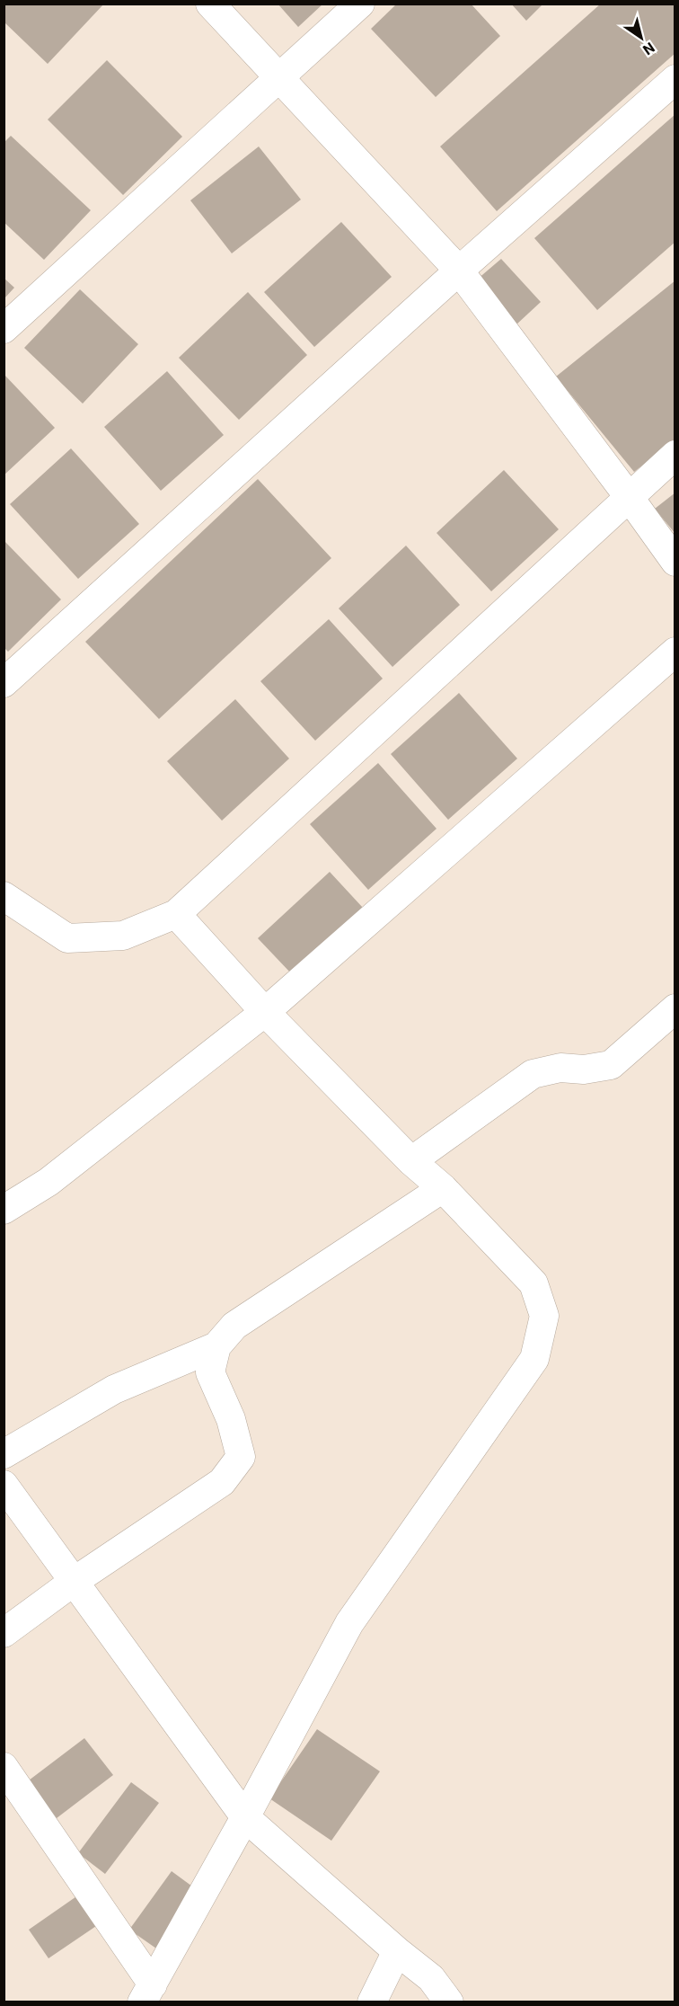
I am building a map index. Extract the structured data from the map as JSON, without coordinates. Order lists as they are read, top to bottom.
{
  "north": "bottom right"
}
